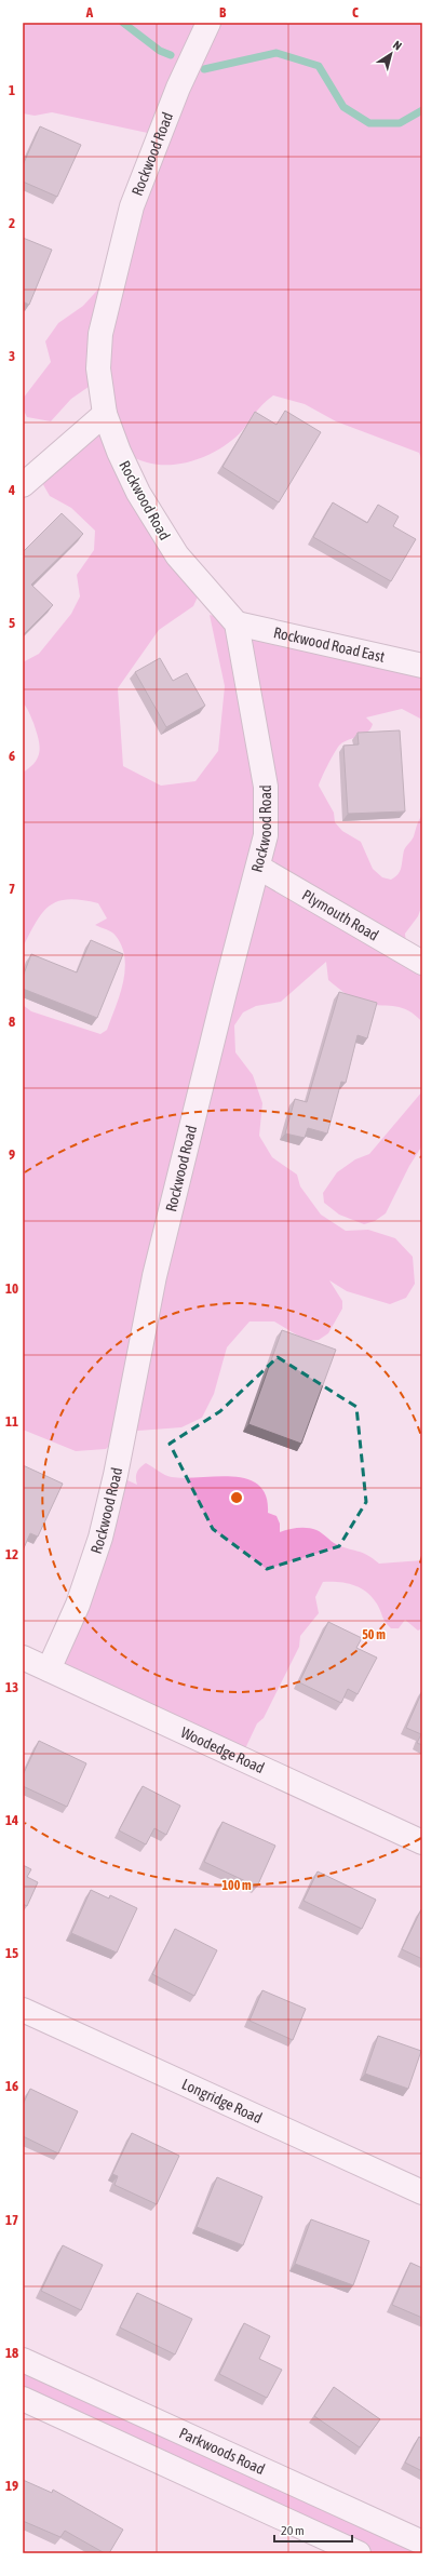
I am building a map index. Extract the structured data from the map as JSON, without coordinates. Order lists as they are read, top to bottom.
{
  "streets": {
    "street": [
      "Rockwood Road",
      "Rockwood Road East",
      "Plymouth Road",
      "Woodedge Road",
      "Longridge Road",
      "Parkwoods Road"
    ]
  },
  "crossings": [
    ["Rockwood Road", "Rockwood Road East"],
    ["Rockwood Road", "Plymouth Road"],
    ["Rockwood Road", "Woodedge Road"]
  ],
  "scale_bar": "20 m",
  "north": "top right",
  "grid": {
    "columns": ["A", "B", "C"],
    "rows": [
      "1",
      "2",
      "3",
      "4",
      "5",
      "6",
      "7",
      "8",
      "9",
      "10",
      "11",
      "12",
      "13",
      "14",
      "15",
      "16",
      "17",
      "18",
      "19"
    ]
  },
  "rings": ["50 m", "100 m"]
}
